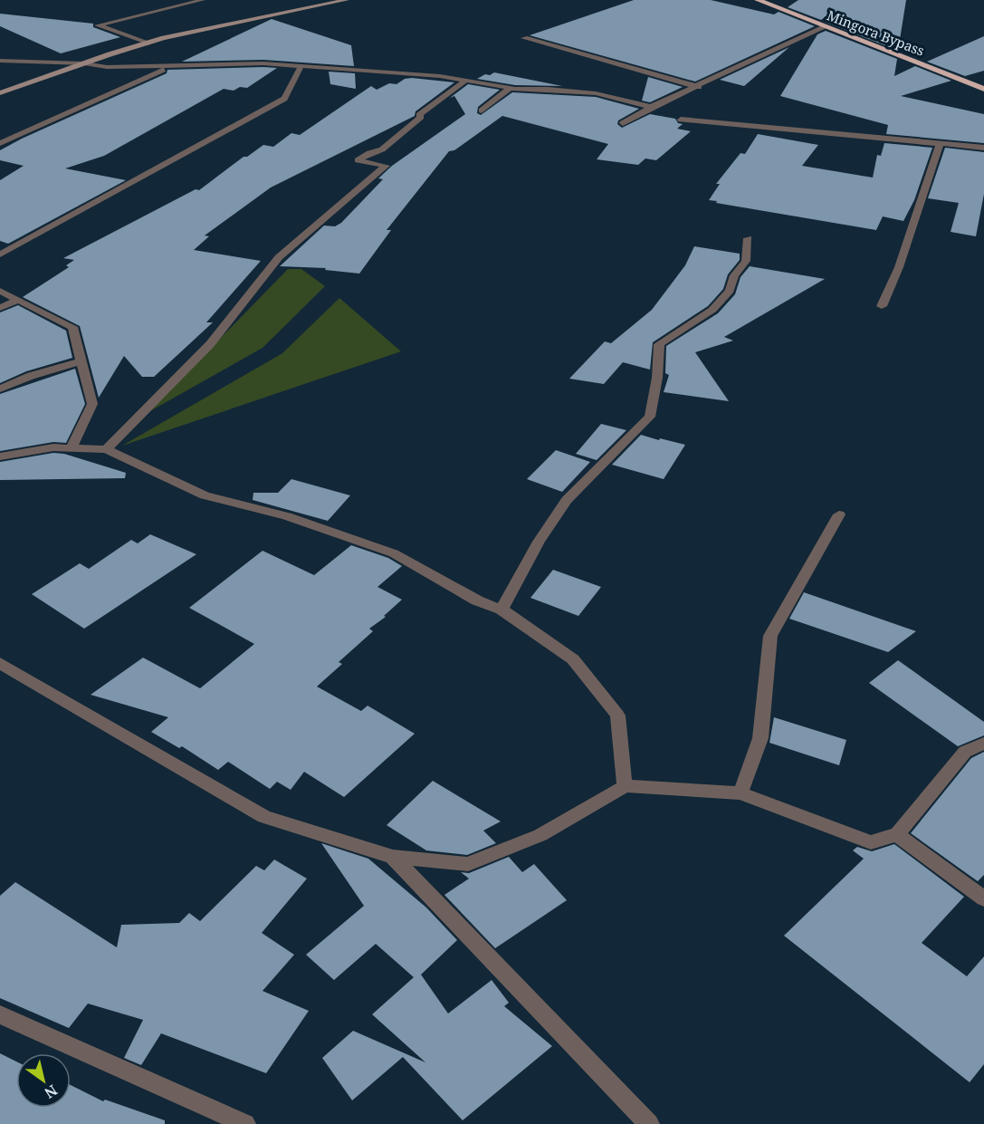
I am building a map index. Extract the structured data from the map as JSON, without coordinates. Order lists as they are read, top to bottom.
{
  "streets": {
    "highway": ["Mingora Bypass"]
  },
  "north": "bottom right"
}
